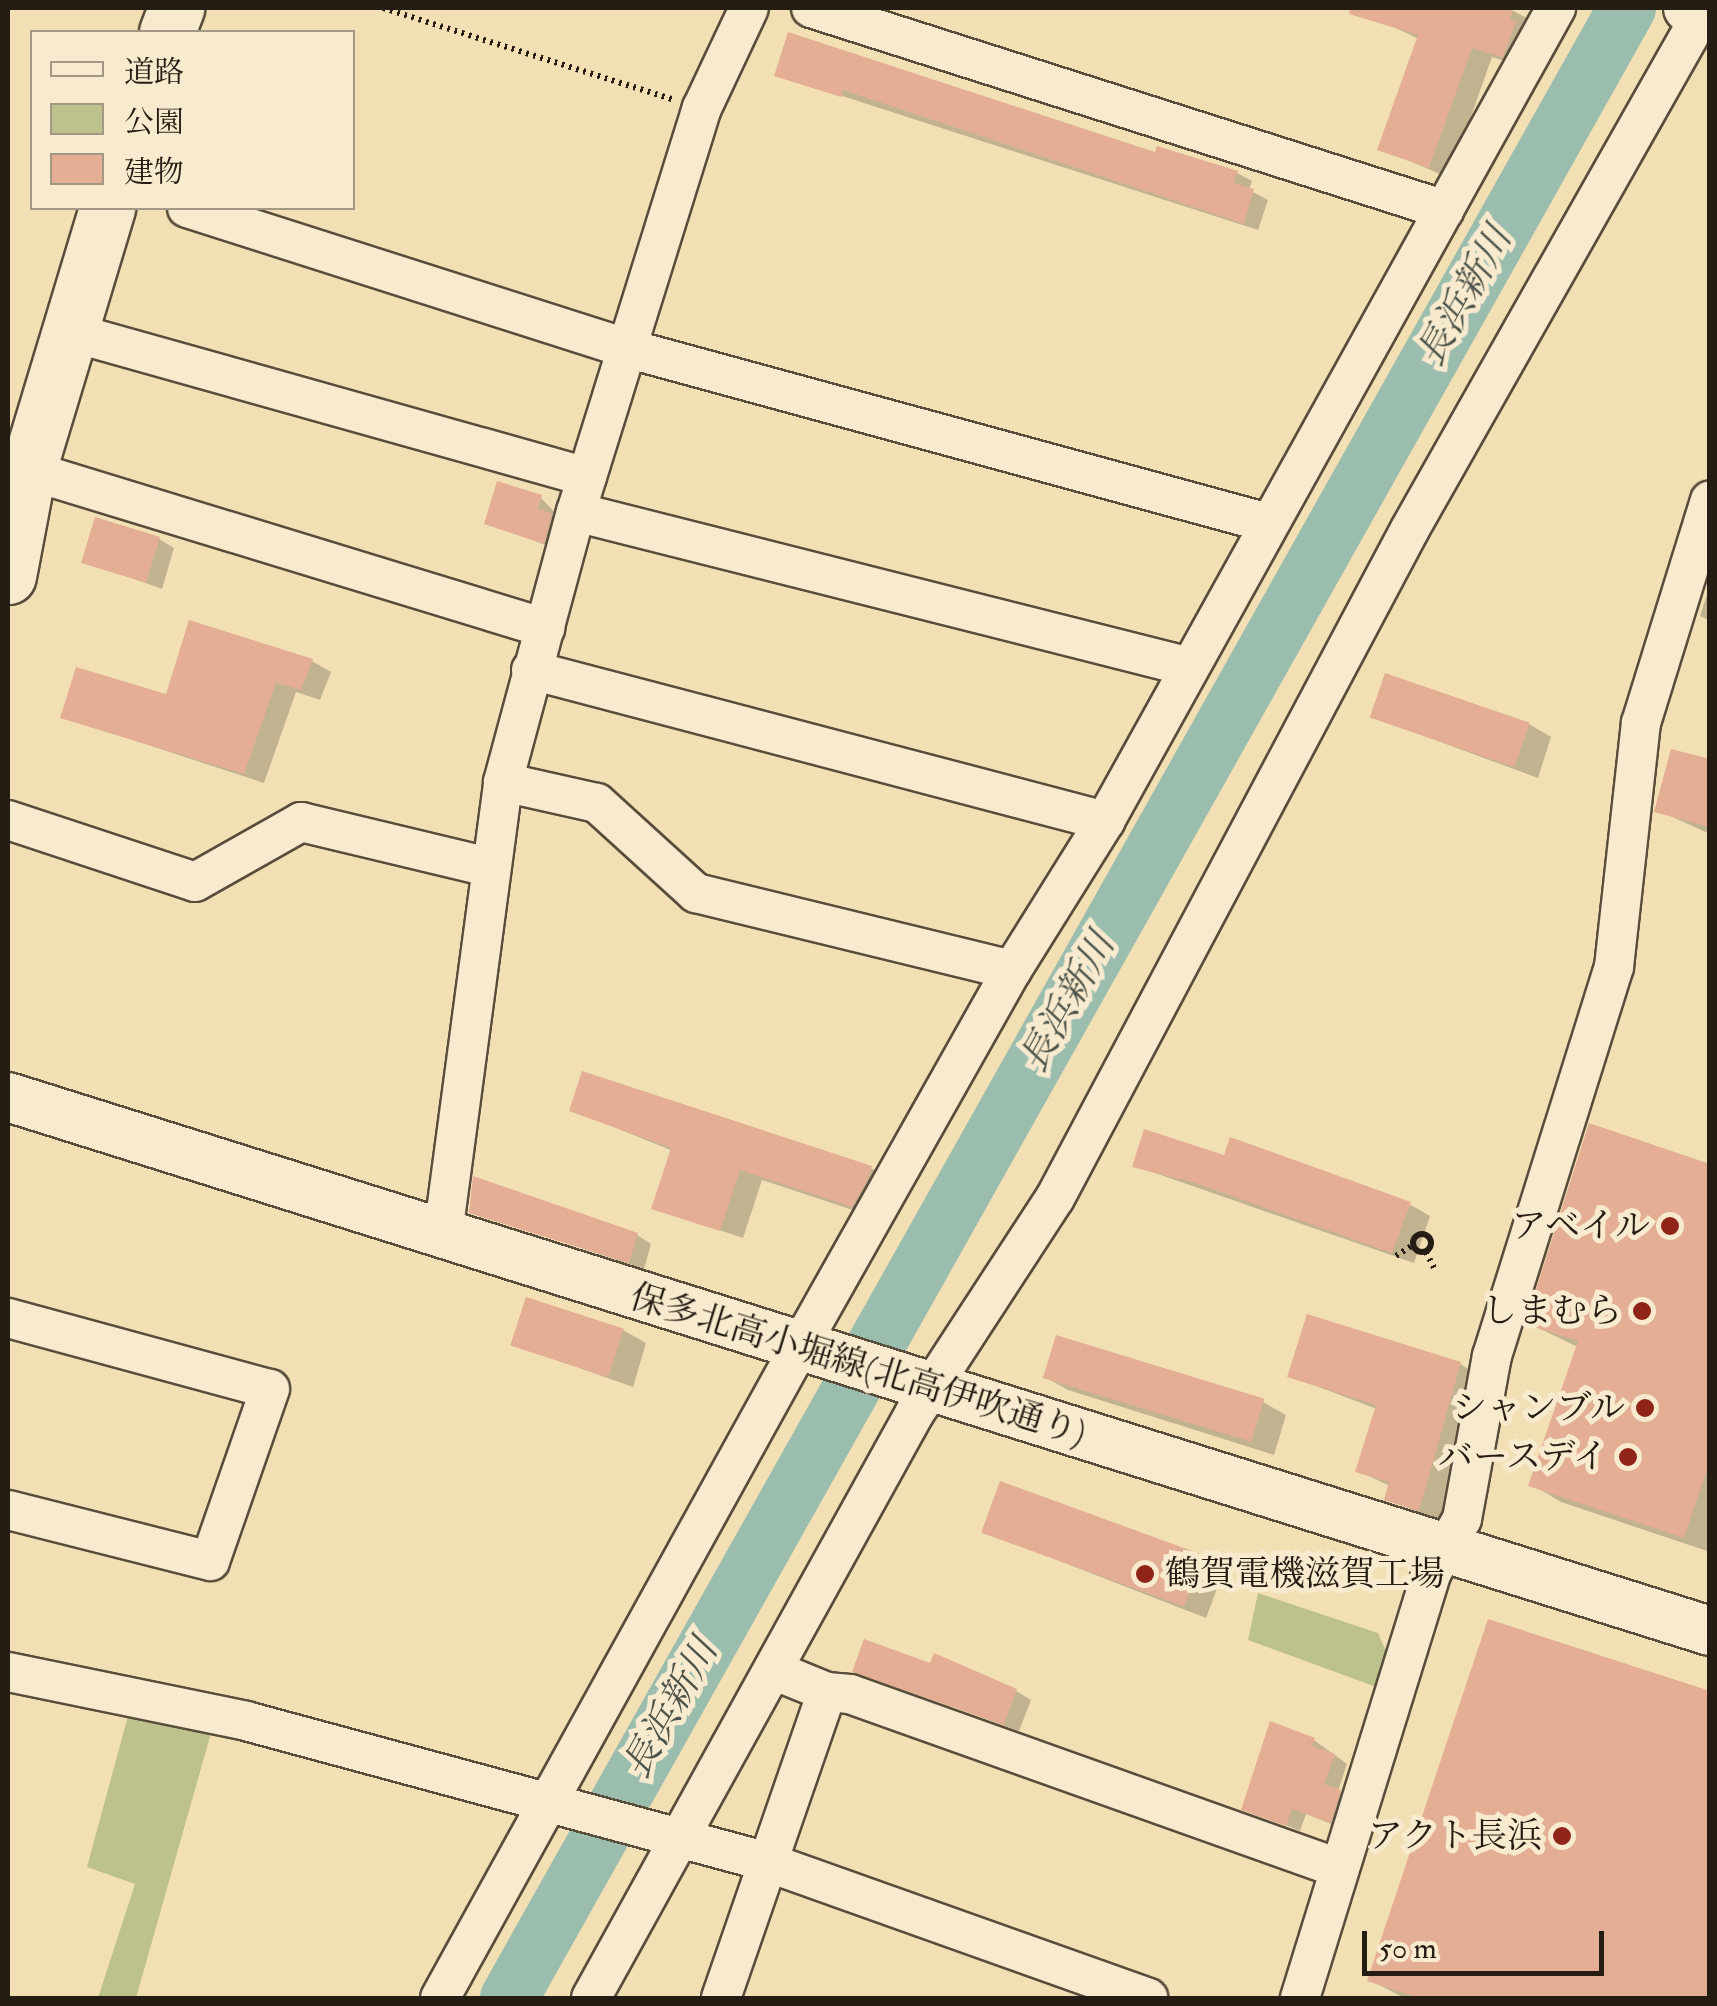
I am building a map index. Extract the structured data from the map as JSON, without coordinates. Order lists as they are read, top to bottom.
{
  "streets": {
    "street": ["保多北高小堀線(北高伊吹通り)"]
  },
  "water": ["長浜新川"],
  "places": [
    "アベイル",
    "しまむら",
    "シャンブル",
    "バースデイ",
    "鶴賀電機滋賀工場",
    "アクト長浜"
  ],
  "legend": ["道路", "公園", "建物"],
  "scale_bar": "50 m"
}
